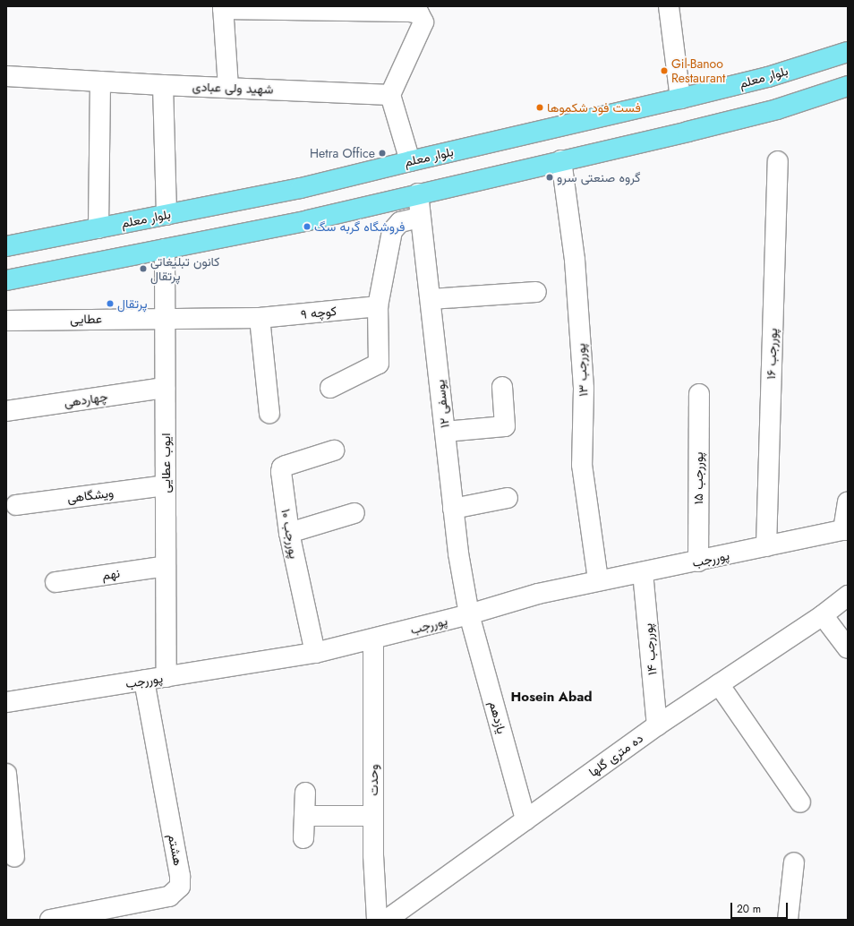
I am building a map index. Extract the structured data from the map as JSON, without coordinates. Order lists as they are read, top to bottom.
{
  "streets": {
    "main road": ["بلوار معلم"],
    "street": [
      "شهید ولی عبادی",
      "کوچه ۹",
      "عطایی",
      "پوررجب ۱۶",
      "پوررجب ۱۳",
      "چهاردهی",
      "یوسفی ۱۲",
      "ایوب عطایی",
      "پوررجب ۱۵",
      "ویشگاهی",
      "پوررجب ۱۰",
      "پوررجب",
      "نهم",
      "پوررجب ۱۴",
      "یازدهم",
      "ده متری گلها",
      "وحدت",
      "هشتم"
    ]
  },
  "crossings": [
    ["کوچه ۹", "عطایی"],
    ["کوچه ۹", "ایوب عطایی"],
    ["عطایی", "ایوب عطایی"],
    ["پوررجب ۱۶", "پوررجب"],
    ["پوررجب ۱۳", "پوررجب"],
    ["چهاردهی", "ایوب عطایی"],
    ["یوسفی ۱۲", "پوررجب"],
    ["یوسفی ۱۲", "یازدهم"],
    ["ایوب عطایی", "ویشگاهی"],
    ["ایوب عطایی", "پوررجب"],
    ["ایوب عطایی", "نهم"],
    ["پوررجب ۱۵", "پوررجب"],
    ["پوررجب ۱۰", "پوررجب"],
    ["پوررجب", "پوررجب ۱۴"],
    ["پوررجب", "یازدهم"],
    ["پوررجب", "وحدت"],
    ["پوررجب", "هشتم"],
    ["پوررجب ۱۴", "ده متری گلها"],
    ["یازدهم", "ده متری گلها"]
  ],
  "districts": ["Hosein Abad"],
  "places": [
    "Gil-Banoo Restaurant",
    "فست فود شکموها",
    "Hetra Office",
    "گروه صنعتی سرو",
    "فروشگاه گربه سگ",
    "کانون تبلیغاتی پرتقال",
    "پرتقال"
  ],
  "scale_bar": "20 m"
}
